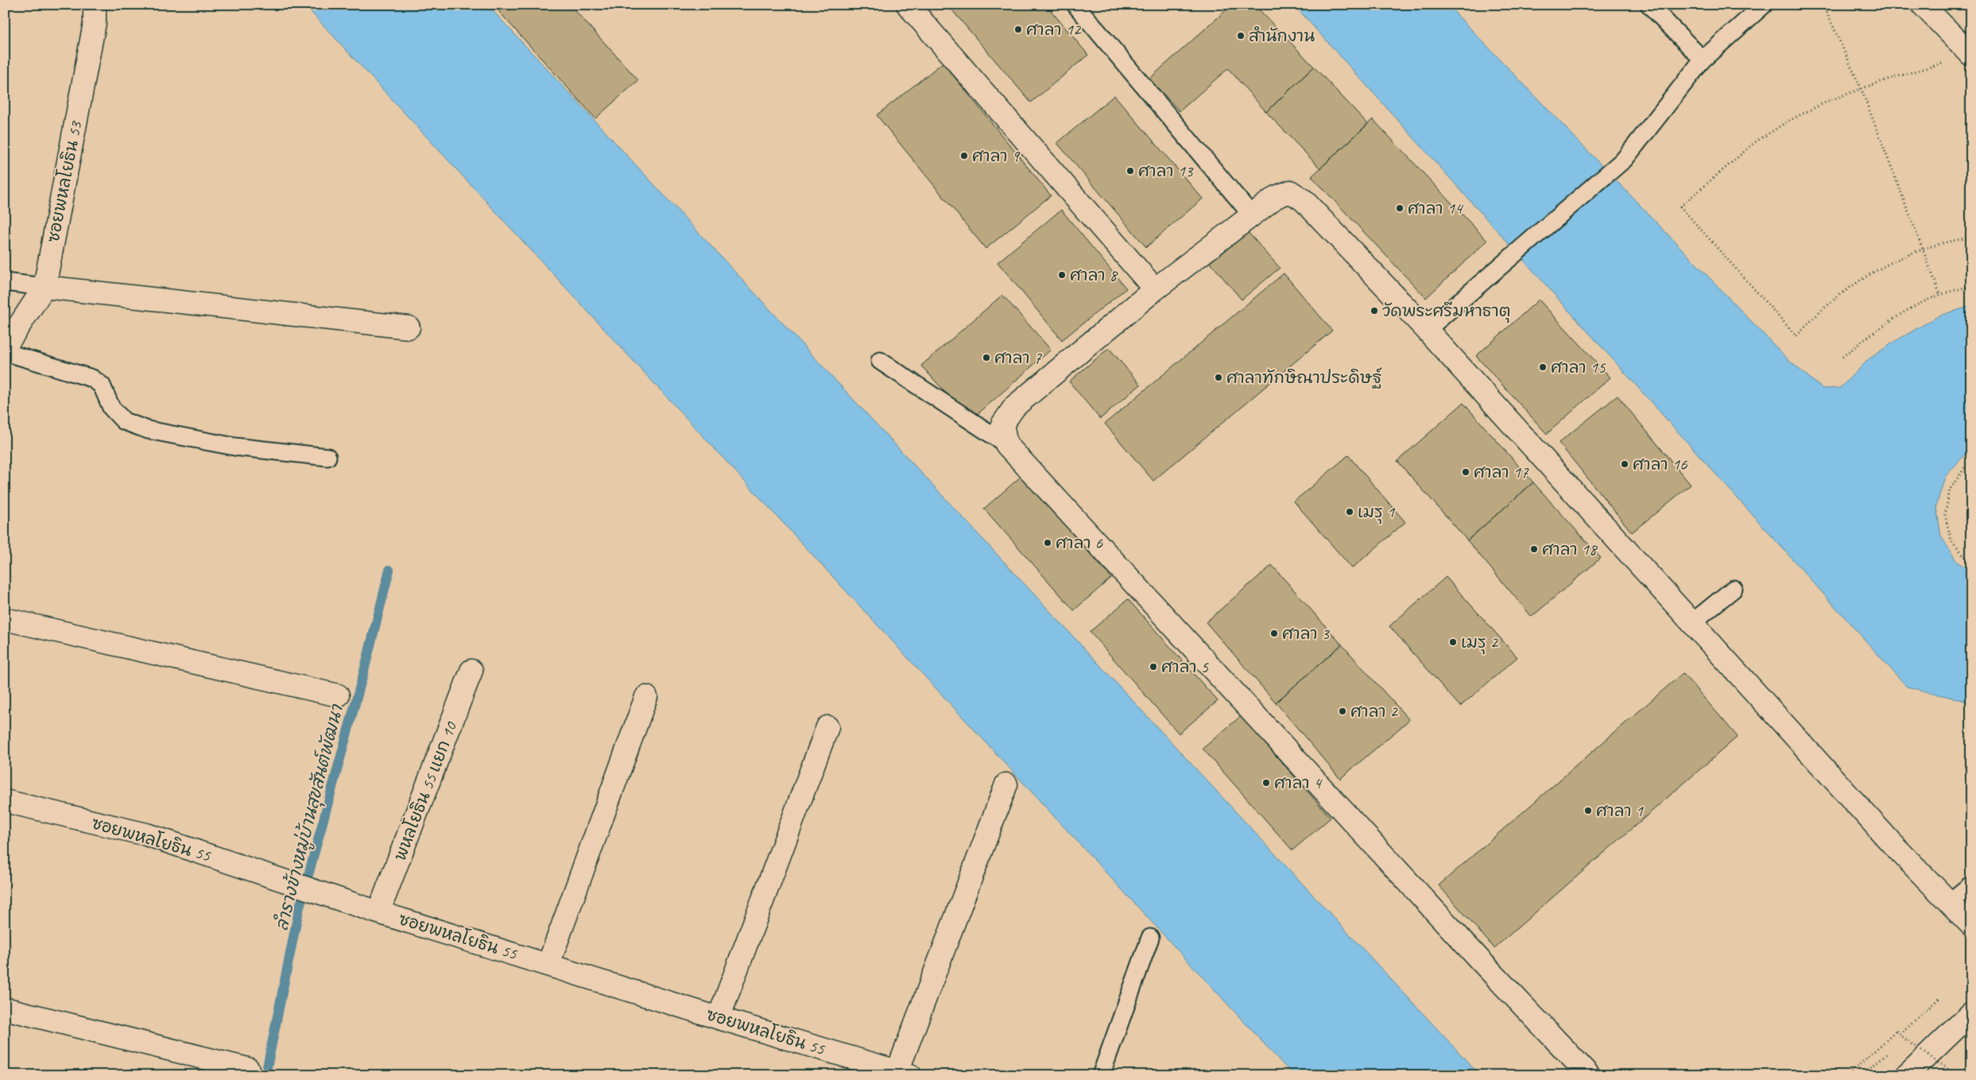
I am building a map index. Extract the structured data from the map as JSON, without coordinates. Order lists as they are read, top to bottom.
{
  "streets": {
    "street": ["ซอยพหลโยธิน 53", "พหลโยธิน 55 แยก 10", "ซอยพหลโยธิน 55"]
  },
  "crossings": [
    ["พหลโยธิน 55 แยก 10", "ซอยพหลโยธิน 55"]
  ],
  "water": ["ลำรางข้างหมู่บ้านสุขสันต์พัฒนา"],
  "places": [
    "ศาลา 12",
    "สำนักงาน",
    "ศาลา 9",
    "ศาลา 13",
    "ศาลา 14",
    "ศาลา 8",
    "วัดพระศรีมหาธาตุ",
    "ศาลา 7",
    "ศาลา 15",
    "ศาลาทักษิณาประดิษฐ์",
    "ศาลา 16",
    "ศาลา 17",
    "เมรุ 1",
    "ศาลา 6",
    "ศาลา 18",
    "ศาลา 3",
    "เมรุ 2",
    "ศาลา 5",
    "ศาลา 2",
    "ศาลา 4",
    "ศาลา 1"
  ]
}
